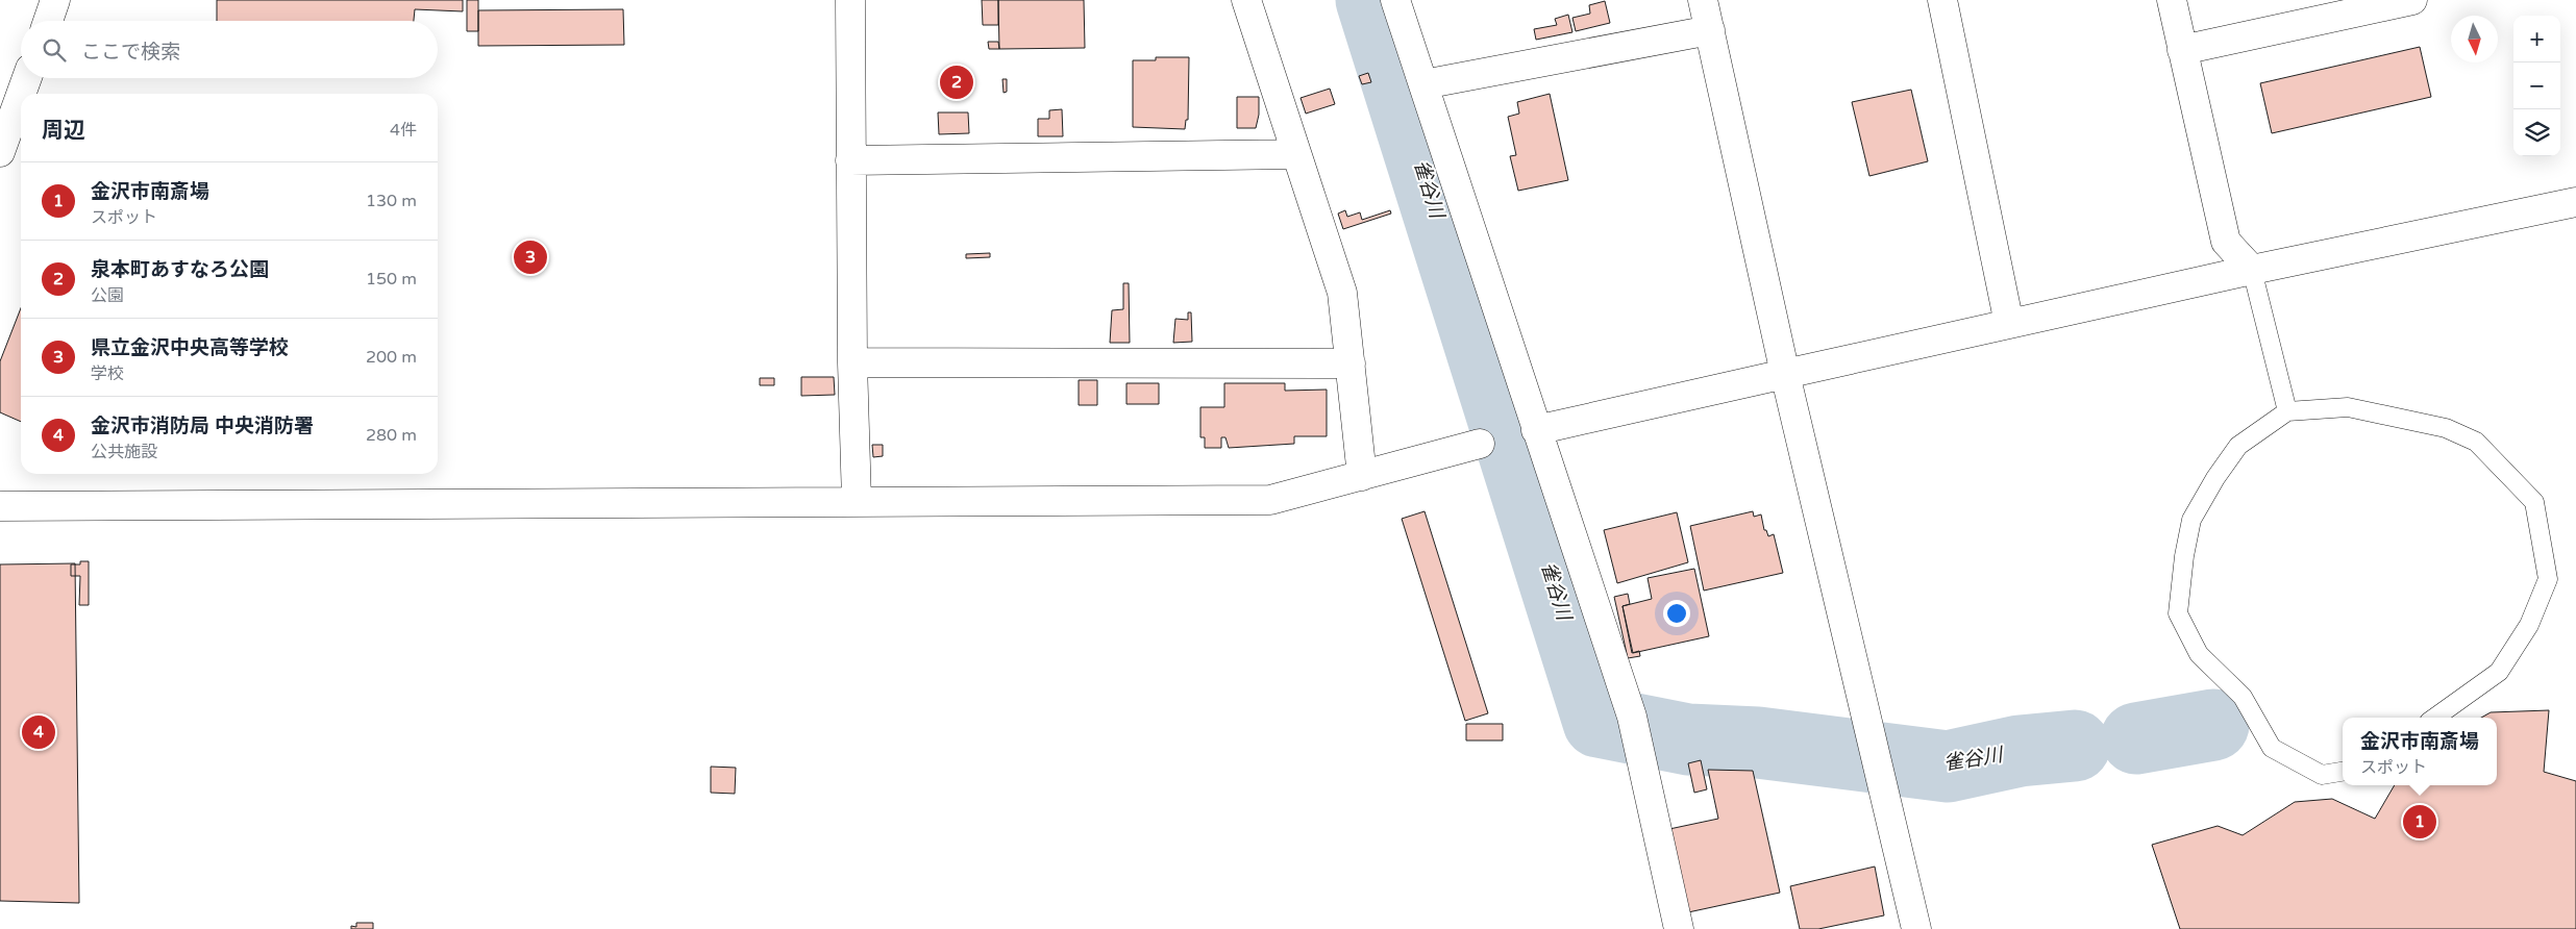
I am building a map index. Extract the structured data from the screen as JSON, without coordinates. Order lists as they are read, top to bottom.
{
  "water": ["雀谷川"],
  "north": "bottom",
  "page": {
    "map_buttons": ["+", "−"],
    "search": "ここで検索",
    "pins": [
      "2",
      "3",
      "4",
      "1"
    ],
    "heading": ["周辺", "4件"],
    "list": [
      {
        "mark": "1",
        "name": "金沢市南斎場",
        "note": "スポット",
        "value": "130 m"
      },
      {
        "mark": "2",
        "name": "泉本町あすなろ公園",
        "note": "公園",
        "value": "150 m"
      },
      {
        "mark": "3",
        "name": "県立金沢中央高等学校",
        "note": "学校",
        "value": "200 m"
      },
      {
        "mark": "4",
        "name": "金沢市消防局 中央消防署",
        "note": "公共施設",
        "value": "280 m"
      }
    ],
    "popup": ["金沢市南斎場", "スポット"]
  }
}
